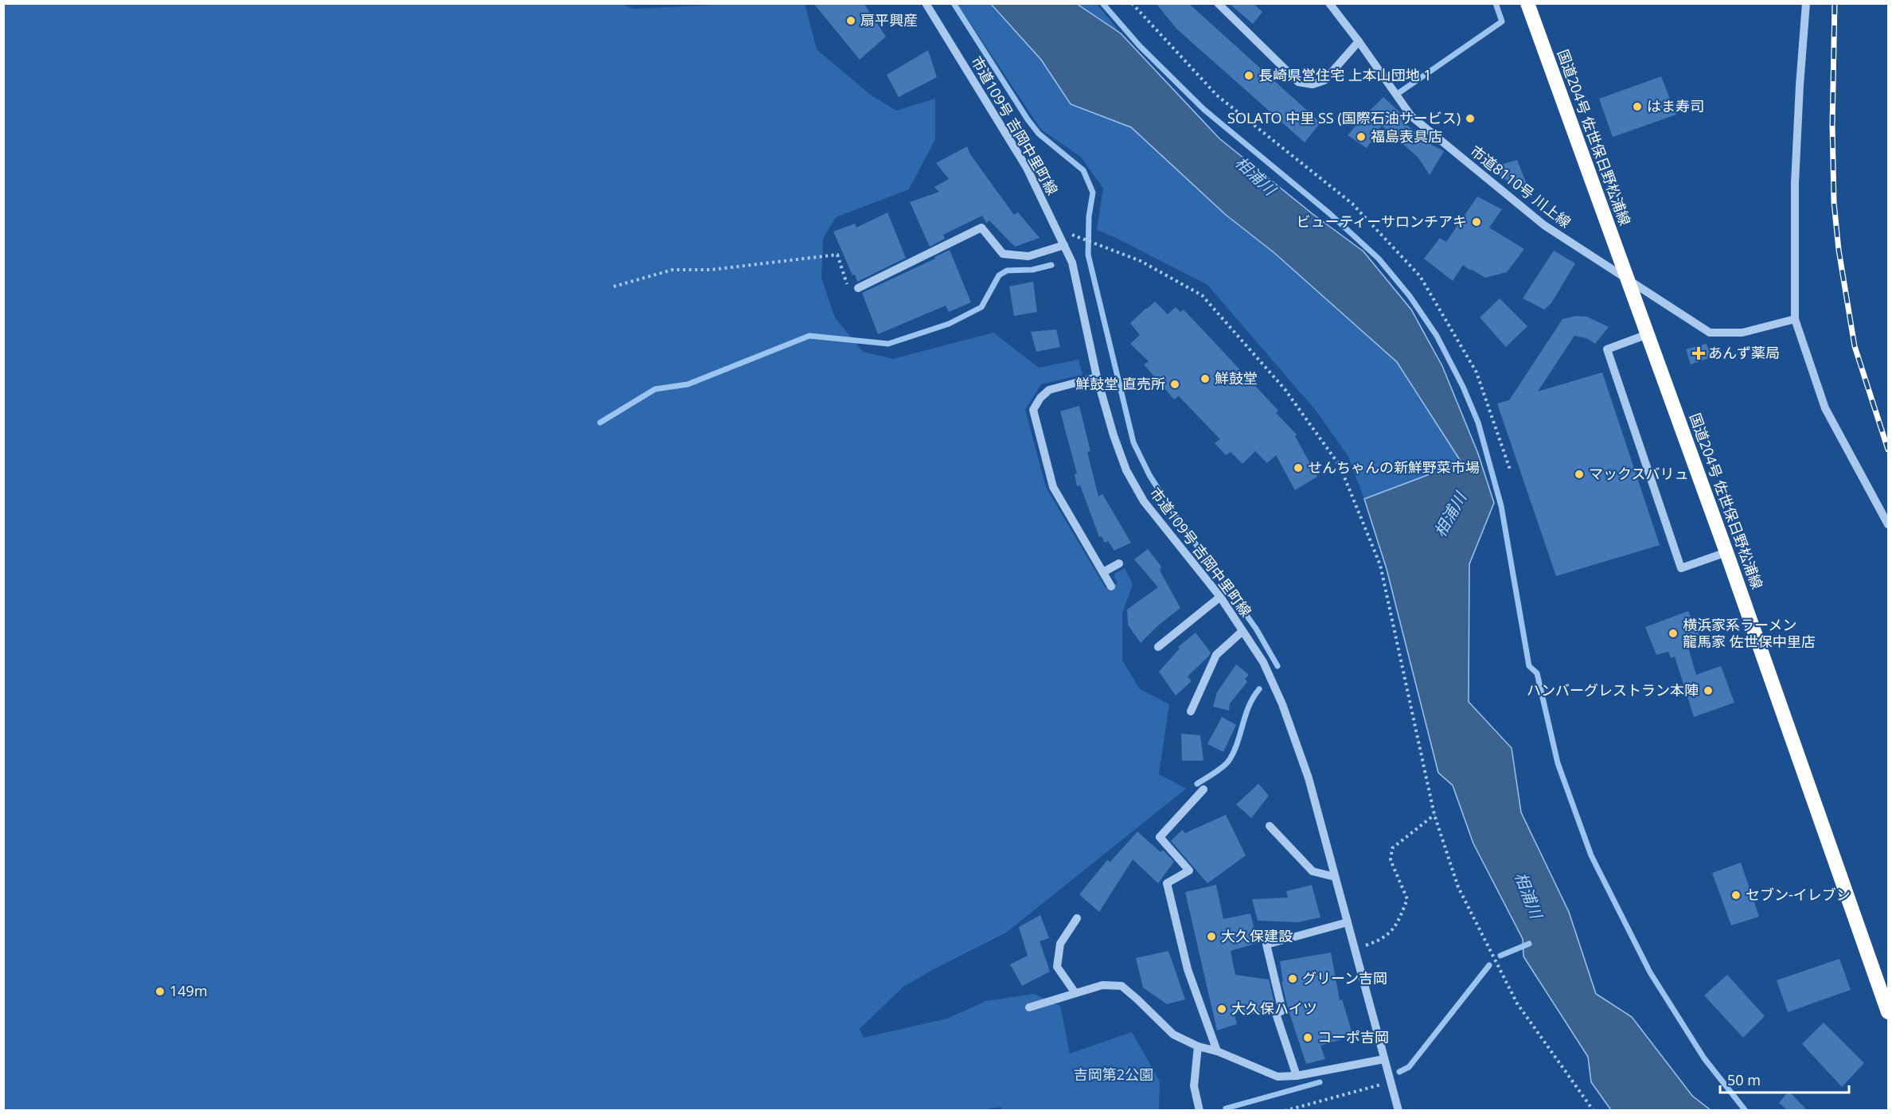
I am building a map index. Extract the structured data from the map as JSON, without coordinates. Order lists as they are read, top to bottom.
{
  "streets": {
    "highway": ["国道204号 佐世保日野松浦線"],
    "street": ["市道109号 吉岡中里町線", "市道8110号 川上線"]
  },
  "crossings": [
    ["国道204号 佐世保日野松浦線", "市道8110号 川上線"]
  ],
  "water": ["相浦川"],
  "parks": ["吉岡第2公園"],
  "places": {
    "other": [
      "扇平興産",
      "長崎県営住宅 上本山団地 1",
      "はま寿司",
      "SOLATO 中里 SS (国際石油サービス)",
      "福島表具店",
      "ビューティーサロンチアキ",
      "鮮鼓堂",
      "鮮鼓堂 直売所",
      "せんちゃんの新鮮野菜市場",
      "マックスバリュ",
      "横浜家系ラーメン 龍馬家 佐世保中里店",
      "ハンバーグレストラン本陣",
      "セブン-イレブン",
      "大久保建設",
      "グリーン吉岡",
      "149m",
      "大久保ハイツ",
      "コーポ吉岡"
    ],
    "health": ["あんず薬局"]
  },
  "scale_bar": "50 m"
}
